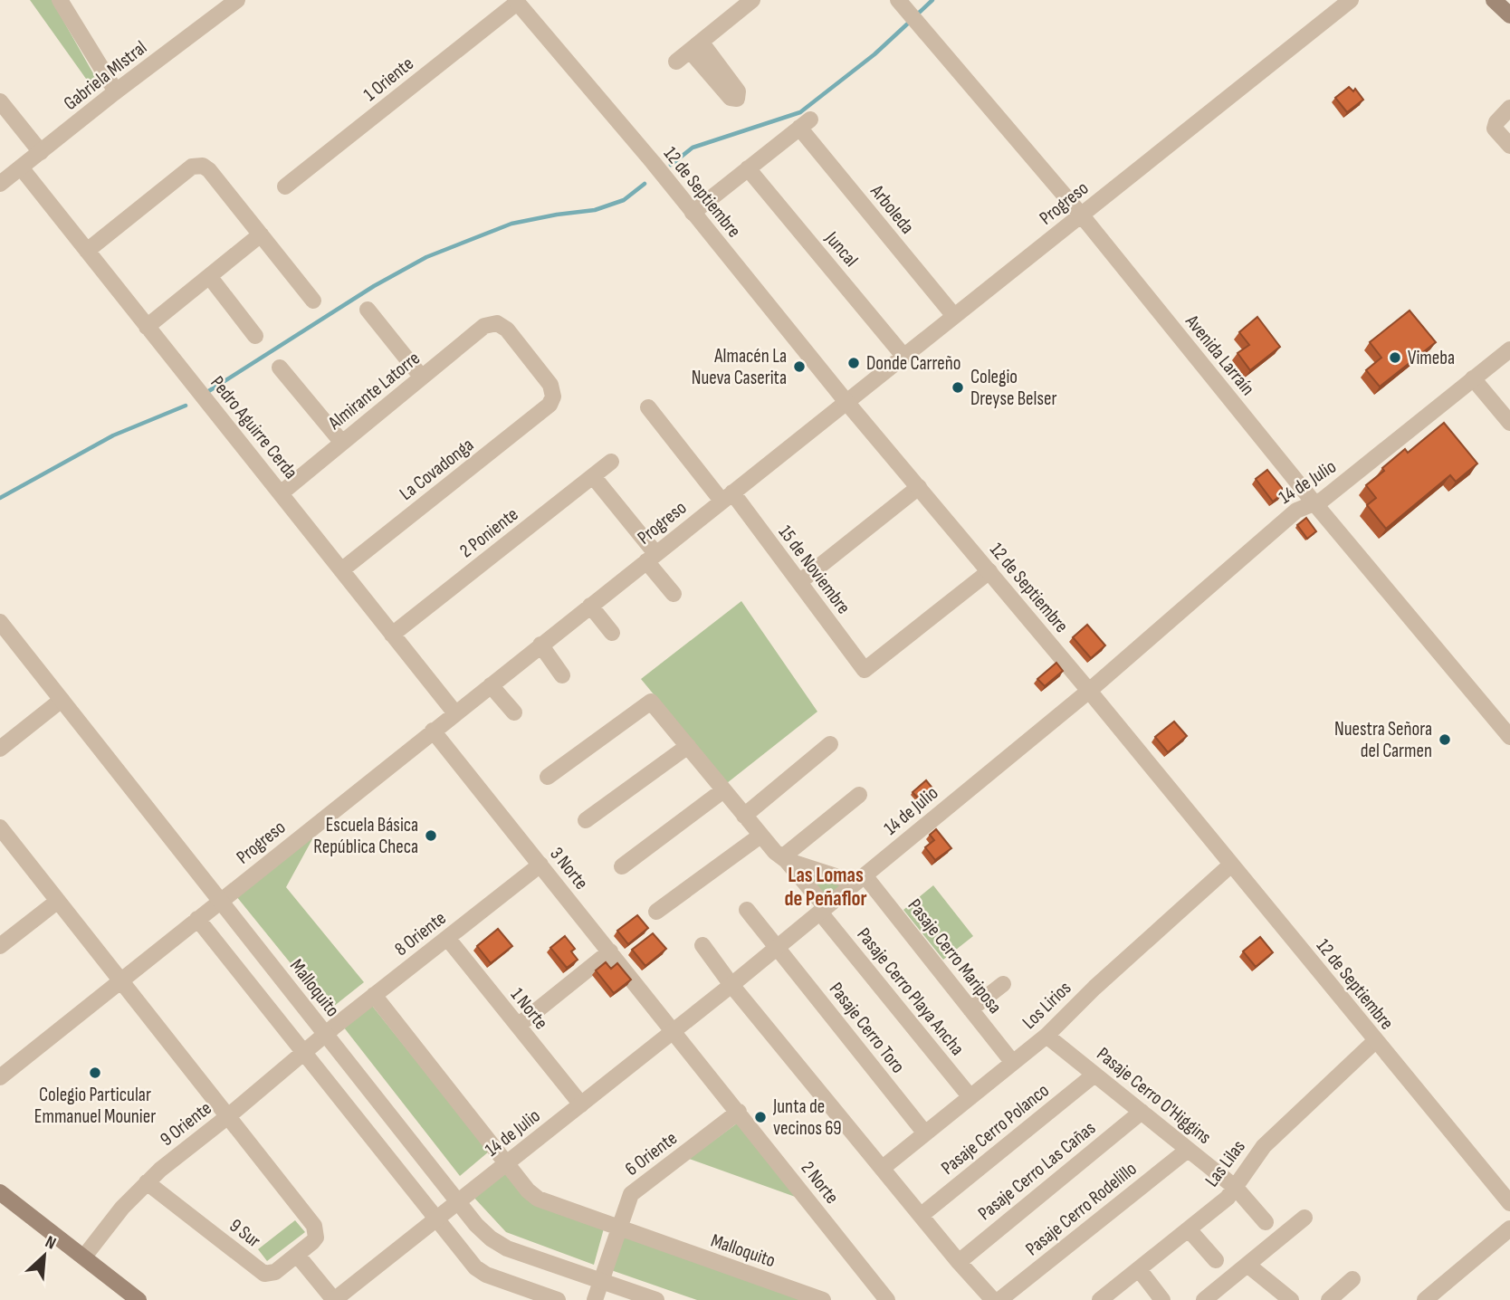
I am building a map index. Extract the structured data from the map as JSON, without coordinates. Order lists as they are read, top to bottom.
{
  "streets": {
    "street": [
      "Gabriela MIstral",
      "1 Oriente",
      "12 de Septiembre",
      "Progreso",
      "Arboleda",
      "Juncal",
      "Avenida Larraín",
      "Almirante Latorre",
      "Pedro Aguirre Cerda",
      "La Covadonga",
      "14 de Julio",
      "2 Poniente",
      "15 de Noviembre",
      "3 Norte",
      "8 Oriente",
      "Pasaje Cerro Mariposa",
      "Malloquito",
      "Pasaje Cerro Playa Ancha",
      "Los Lirios",
      "1 Norte",
      "Pasaje Cerro Toro",
      "Pasaje Cerro O'Higgins",
      "9 Oriente",
      "Pasaje Cerro Polanco",
      "6 Oriente",
      "Las Lilas",
      "Pasaje Cerro Las Cañas",
      "2 Norte",
      "Pasaje Cerro Rodelillo",
      "9 Sur"
    ]
  },
  "crossings": [
    ["Gabriela MIstral", "Pedro Aguirre Cerda"],
    ["1 Oriente", "12 de Septiembre"],
    ["12 de Septiembre", "Progreso"],
    ["12 de Septiembre", "14 de Julio"],
    ["12 de Septiembre", "15 de Noviembre"],
    ["12 de Septiembre", "Los Lirios"],
    ["12 de Septiembre", "Las Lilas"],
    ["Progreso", "Arboleda"],
    ["Progreso", "Juncal"],
    ["Progreso", "Avenida Larraín"],
    ["Progreso", "Pedro Aguirre Cerda"],
    ["Progreso", "15 de Noviembre"],
    ["Progreso", "3 Norte"],
    ["Progreso", "Malloquito"],
    ["Arboleda", "Juncal"],
    ["Avenida Larraín", "14 de Julio"],
    ["Almirante Latorre", "Pedro Aguirre Cerda"],
    ["Almirante Latorre", "La Covadonga"],
    ["Pedro Aguirre Cerda", "La Covadonga"],
    ["Pedro Aguirre Cerda", "2 Poniente"],
    ["14 de Julio", "3 Norte"],
    ["14 de Julio", "Pasaje Cerro Mariposa"],
    ["14 de Julio", "Malloquito"],
    ["14 de Julio", "Pasaje Cerro Playa Ancha"],
    ["14 de Julio", "1 Norte"],
    ["14 de Julio", "Pasaje Cerro Toro"],
    ["14 de Julio", "2 Norte"],
    ["3 Norte", "8 Oriente"],
    ["3 Norte", "2 Norte"],
    ["8 Oriente", "Malloquito"],
    ["8 Oriente", "1 Norte"],
    ["8 Oriente", "9 Oriente"],
    ["Pasaje Cerro Mariposa", "Los Lirios"],
    ["Malloquito", "9 Oriente"],
    ["Malloquito", "6 Oriente"],
    ["Pasaje Cerro Playa Ancha", "Los Lirios"],
    ["Los Lirios", "Pasaje Cerro Toro"],
    ["Los Lirios", "Pasaje Cerro O'Higgins"],
    ["Pasaje Cerro O'Higgins", "Pasaje Cerro Polanco"],
    ["Pasaje Cerro O'Higgins", "Las Lilas"],
    ["Pasaje Cerro O'Higgins", "Pasaje Cerro Las Cañas"],
    ["Pasaje Cerro O'Higgins", "Pasaje Cerro Rodelillo"],
    ["9 Oriente", "9 Sur"],
    ["6 Oriente", "2 Norte"]
  ],
  "districts": ["Las Lomas de Peñaflor"],
  "places": [
    "Vimeba",
    "Donde Carreño",
    "Almacén La Nueva Caserita",
    "Colegio Dreyse Belser",
    "Nuestra Señora del Carmen",
    "Escuela Básica República Checa",
    "Colegio Particular Emmanuel Mounier",
    "Junta de vecinos 69"
  ],
  "north": "top right"
}
